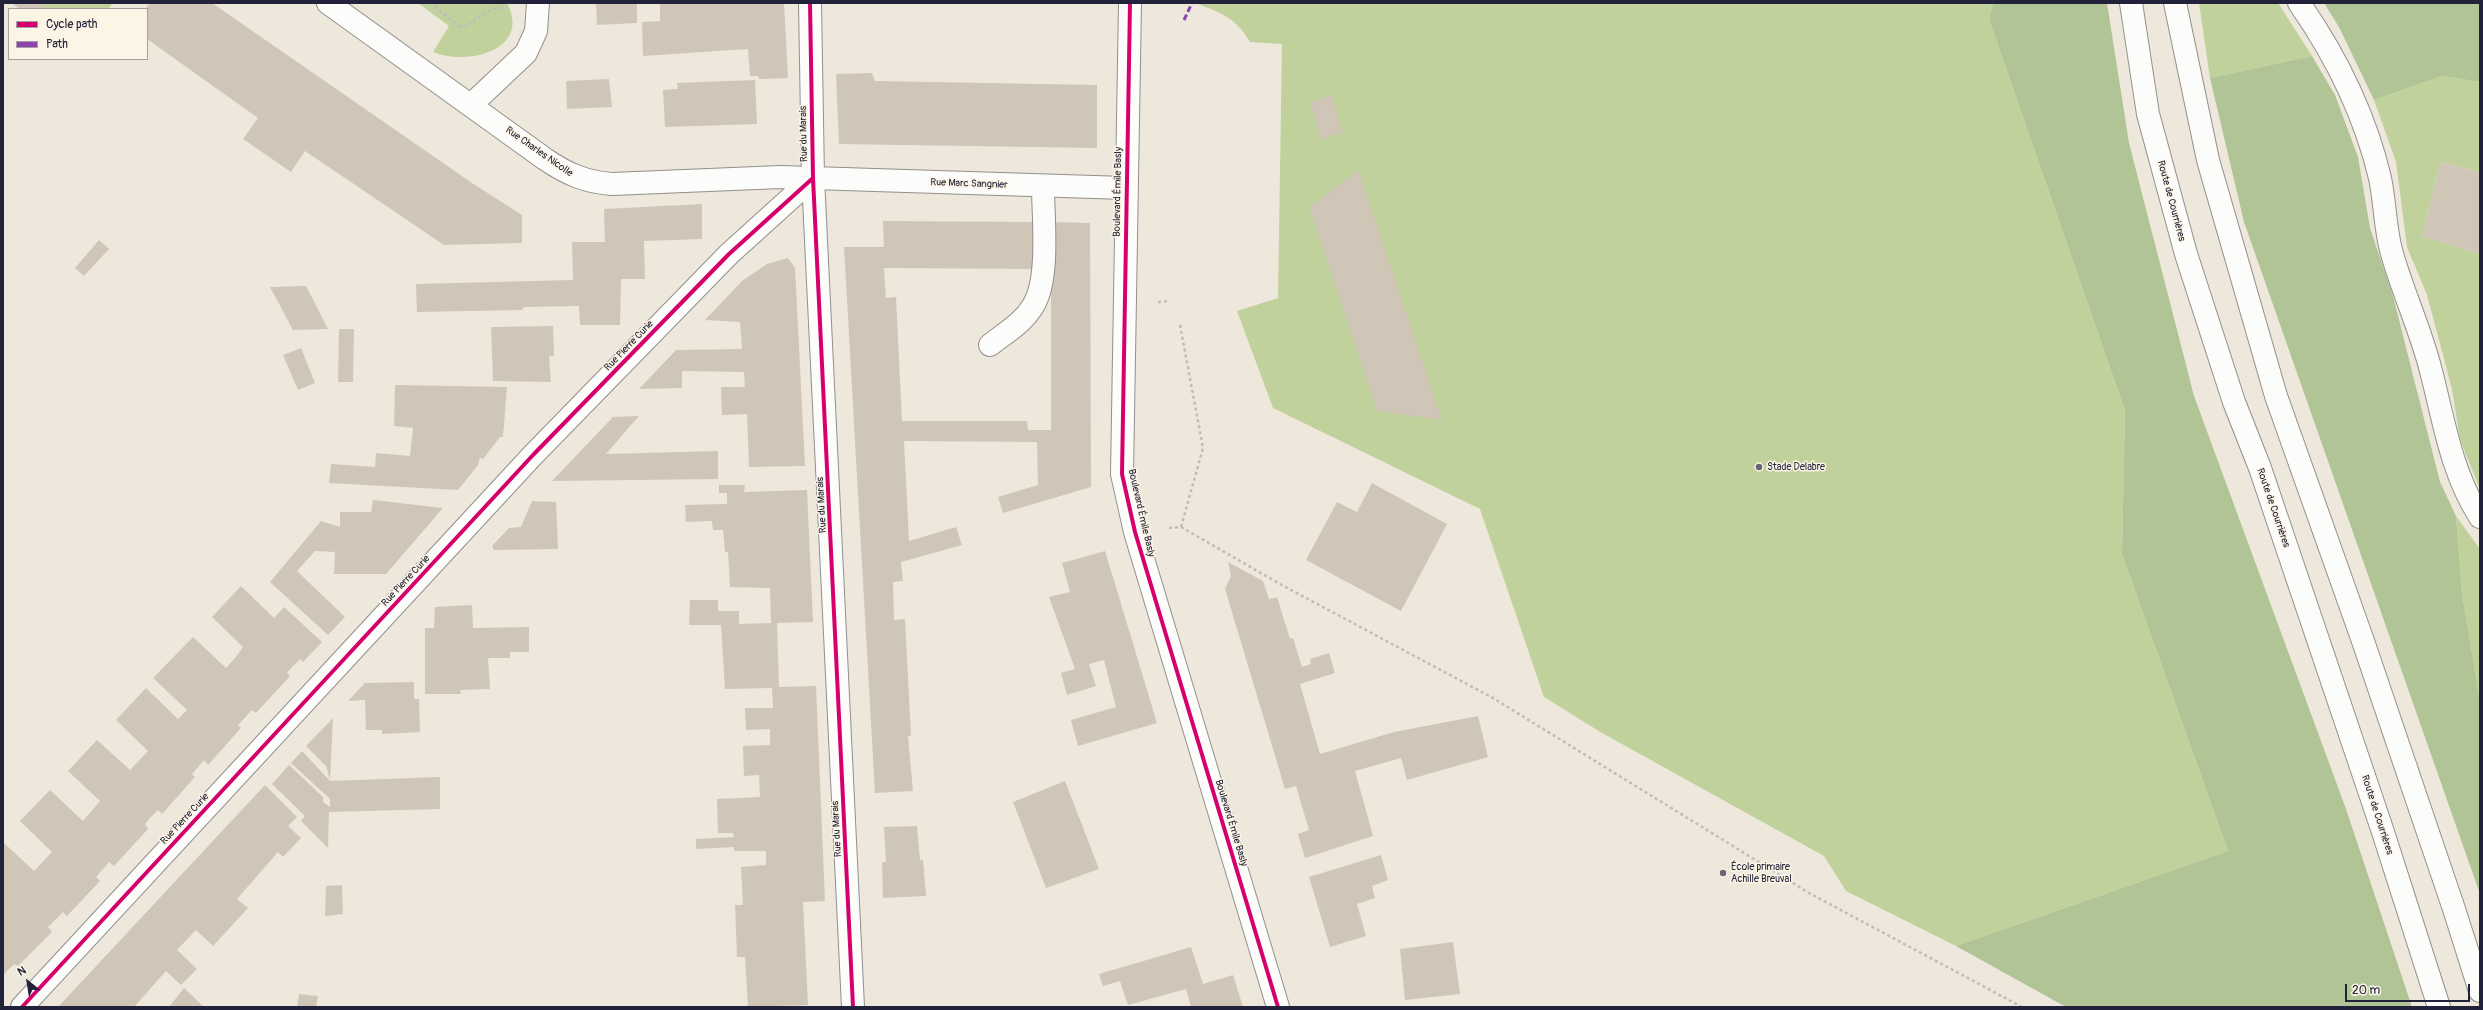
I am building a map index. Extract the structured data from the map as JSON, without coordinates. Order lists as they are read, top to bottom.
{
  "streets": {
    "street": [
      "Rue du Marais",
      "Rue Charles Nicolle",
      "Rue Marc Sangnier",
      "Boulevard Émile Basly",
      "Route de Courrières",
      "Rue Pierre Curie"
    ]
  },
  "crossings": [
    ["Rue du Marais", "Rue Charles Nicolle"],
    ["Rue du Marais", "Rue Marc Sangnier"],
    ["Rue du Marais", "Rue Pierre Curie"],
    ["Rue Charles Nicolle", "Rue Marc Sangnier"],
    ["Rue Charles Nicolle", "Rue Pierre Curie"],
    ["Rue Marc Sangnier", "Boulevard Émile Basly"],
    ["Rue Marc Sangnier", "Rue Pierre Curie"]
  ],
  "places": ["Stade Delabre", "École primaire Achille Breuval"],
  "legend": ["Cycle path", "Path"],
  "scale_bar": "20 m",
  "north": "top left"
}
